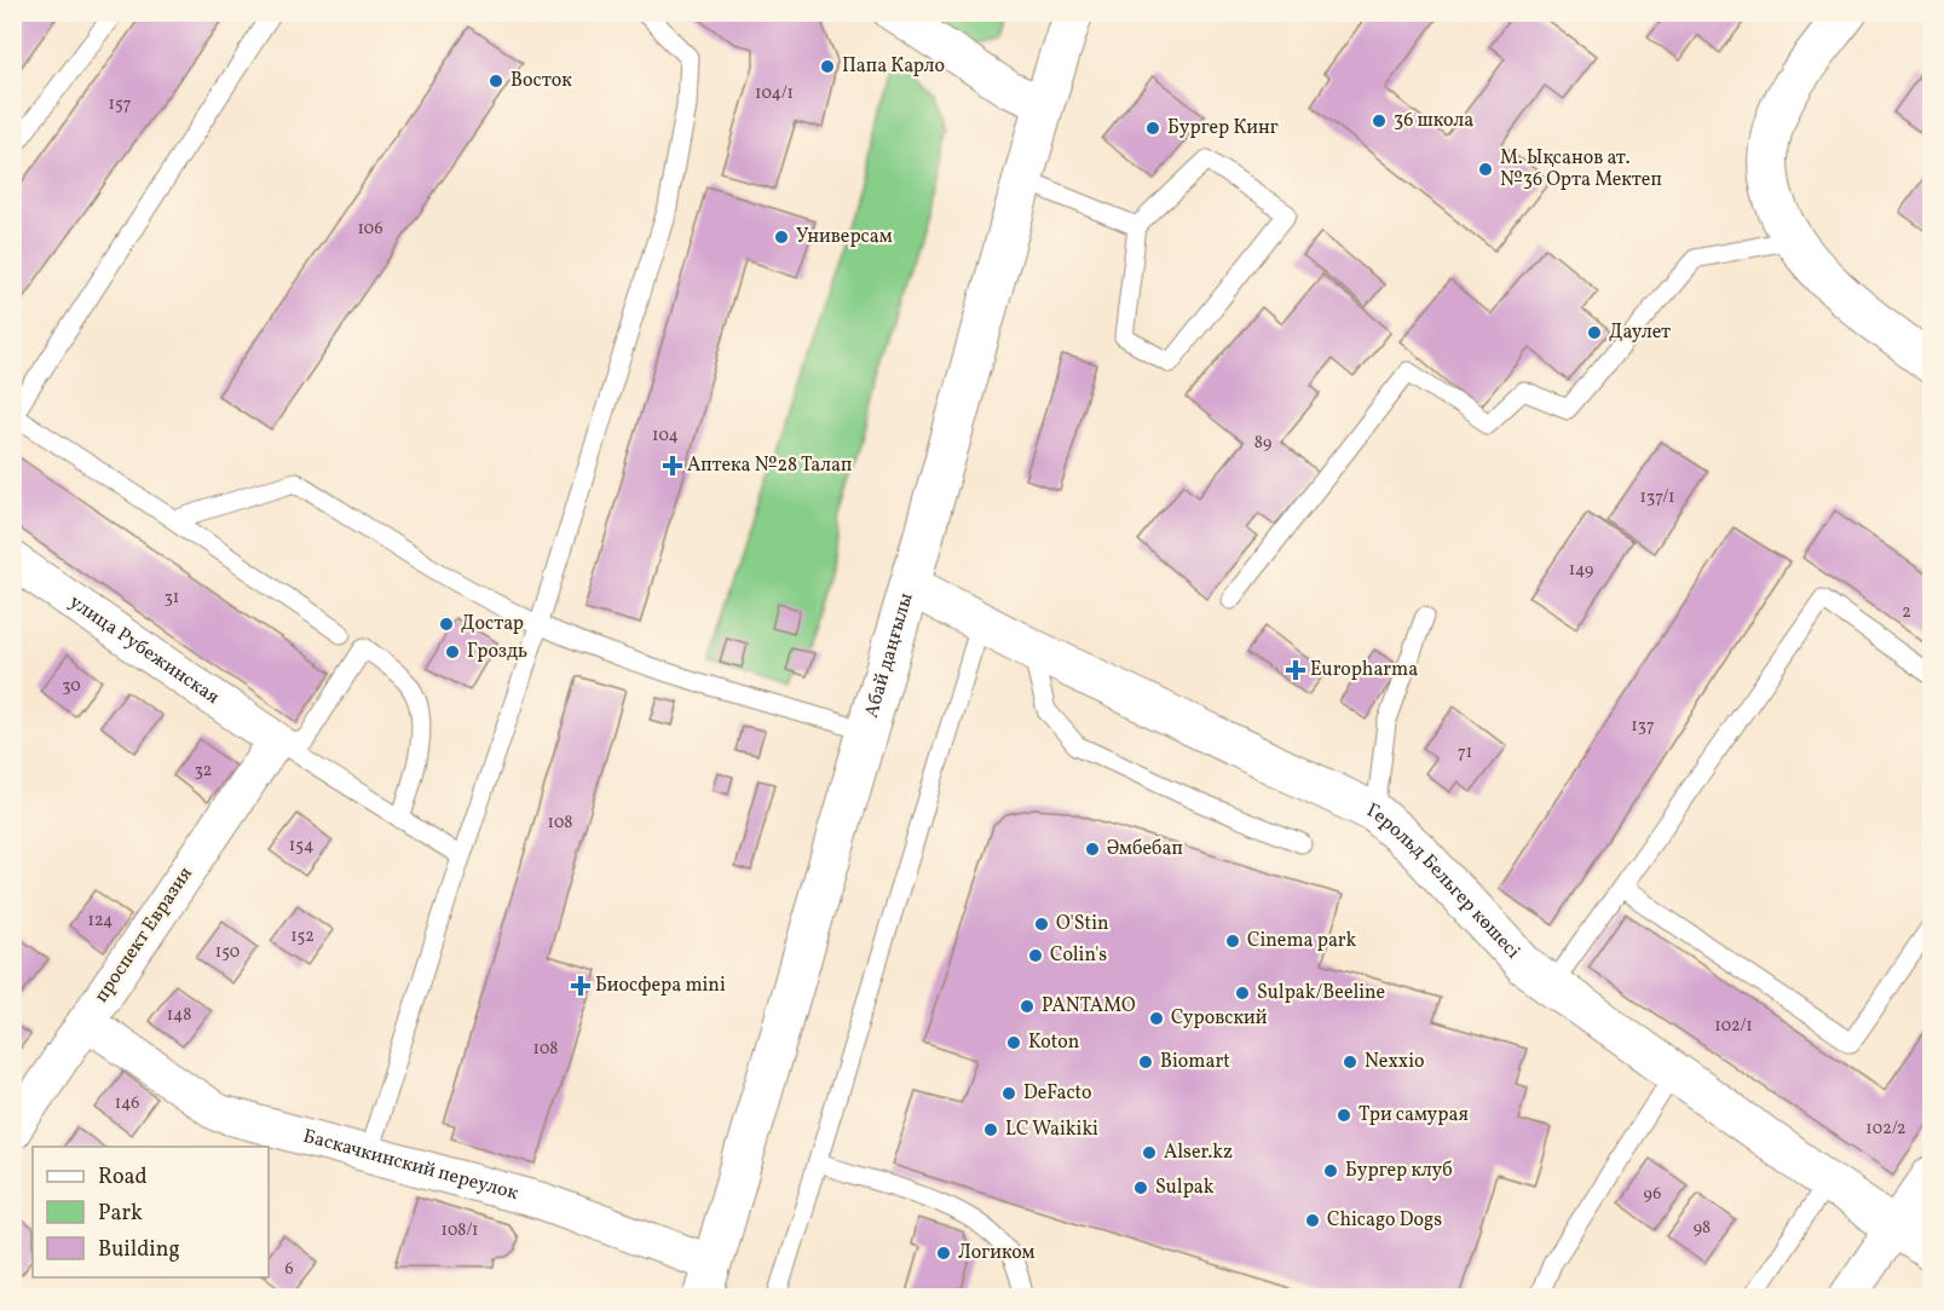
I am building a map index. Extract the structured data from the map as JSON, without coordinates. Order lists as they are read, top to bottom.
{
  "streets": {
    "main road": ["Абай даңғылы", "Герольд Бельгер көшесі"],
    "street": ["улица Рубежинская", "проспект Евразия", "Баскачкинский переулок"]
  },
  "crossings": [
    ["улица Рубежинская", "проспект Евразия"],
    ["Абай даңғылы", "Герольд Бельгер көшесі"],
    ["Абай даңғылы", "Баскачкинский переулок"],
    ["проспект Евразия", "Баскачкинский переулок"]
  ],
  "places": {
    "other": [
      "Папа Карло",
      "Восток",
      "36 школа",
      "Бургер Кинг",
      "М. Ықсанов ат. №36 Орта Мектеп",
      "Универсам",
      "Даулет",
      "Достар",
      "Гроздь",
      "Әмбебап",
      "O'Stin",
      "Cinema park",
      "Colin's",
      "Sulpak/Beeline",
      "PANTAMO",
      "Суровский",
      "Koton",
      "Biomart",
      "Nexxio",
      "DeFacto",
      "Три самурая",
      "LC Waikiki",
      "Alser.kz",
      "Бургер клуб",
      "Sulpak",
      "Chicago Dogs",
      "Логиком"
    ],
    "health": ["Аптека №28 Талап", "Europharma", "Биосфера mini"]
  },
  "house_numbers": [
    "104/1",
    "157",
    "106",
    "104",
    "89",
    "137/1",
    "149",
    "31",
    "2",
    "30",
    "137",
    "71",
    "32",
    "108",
    "154",
    "124",
    "152",
    "150",
    "148",
    "102/1",
    "108",
    "146",
    "102/2",
    "96",
    "98",
    "108/1",
    "6"
  ],
  "legend": ["Road", "Park", "Building"]
}
